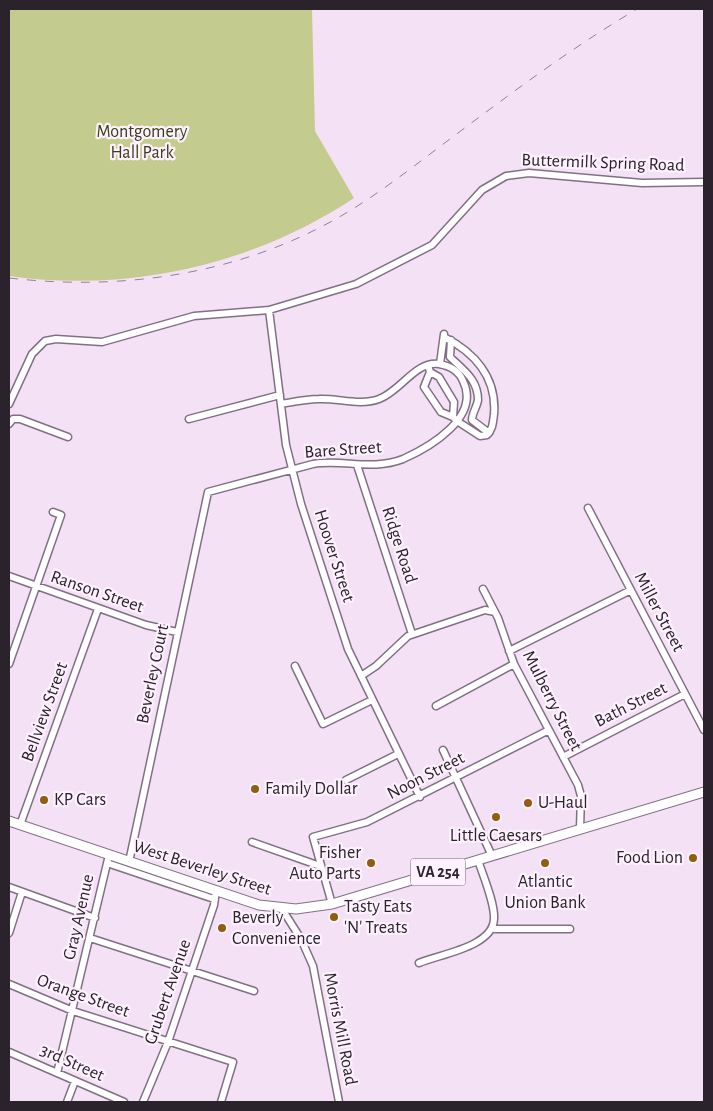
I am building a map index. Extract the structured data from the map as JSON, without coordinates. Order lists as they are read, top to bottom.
{
  "streets": {
    "main road": ["West Beverley Street", "VA 254"],
    "street": [
      "Buttermilk Spring Road",
      "Bare Street",
      "Ridge Road",
      "Hoover Street",
      "Ranson Street",
      "Miller Street",
      "Beverley Court",
      "Mulberry Street",
      "Bath Street",
      "Bellview Street",
      "Noon Street",
      "Gray Avenue",
      "Grubert Avenue",
      "Orange Street",
      "Morris Mill Road",
      "3rd Street"
    ]
  },
  "crossings": [
    ["Buttermilk Spring Road", "Hoover Street"],
    ["Bare Street", "Ridge Road"],
    ["Bare Street", "Hoover Street"],
    ["Bare Street", "Beverley Court"],
    ["Hoover Street", "Noon Street"],
    ["Ranson Street", "Beverley Court"],
    ["Ranson Street", "Bellview Street"],
    ["Miller Street", "Bath Street"],
    ["Beverley Court", "West Beverley Street"],
    ["Mulberry Street", "Bath Street"],
    ["Mulberry Street", "Noon Street"],
    ["Mulberry Street", "West Beverley Street"],
    ["Bellview Street", "West Beverley Street"],
    ["West Beverley Street", "Gray Avenue"],
    ["West Beverley Street", "Grubert Avenue"],
    ["West Beverley Street", "Morris Mill Road"],
    ["Gray Avenue", "Orange Street"],
    ["Gray Avenue", "3rd Street"],
    ["Grubert Avenue", "Orange Street"]
  ],
  "parks": ["Montgomery Hall Park"],
  "places": [
    "Family Dollar",
    "KP Cars",
    "U-Haul",
    "Little Caesars",
    "Food Lion",
    "Fisher Auto Parts",
    "Atlantic Union Bank",
    "Tasty Eats 'N' Treats",
    "Beverly Convenience"
  ]
}
